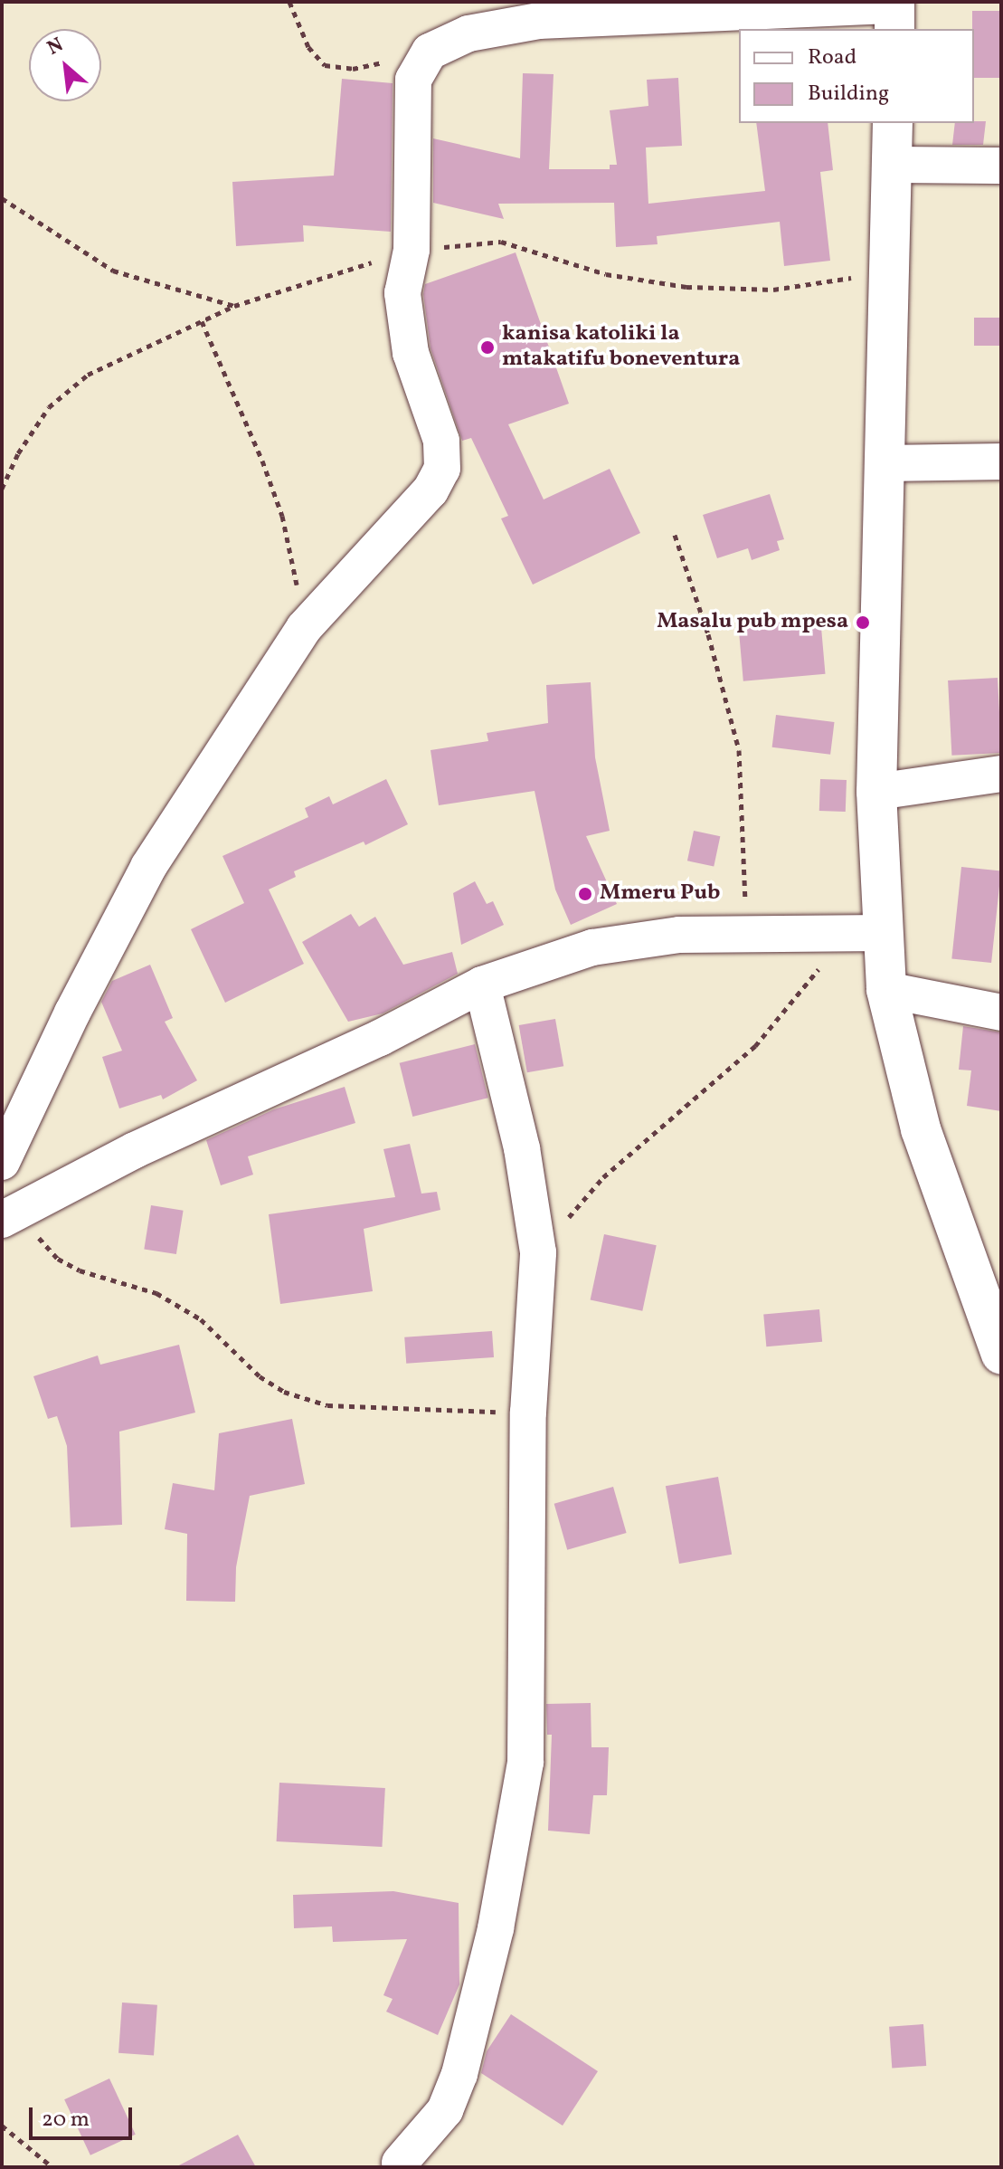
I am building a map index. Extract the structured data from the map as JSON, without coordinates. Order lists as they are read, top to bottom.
{
  "places": ["kanisa katoliki la mtakatifu boneventura", "Masalu pub mpesa", "Mmeru Pub"],
  "legend": ["Road", "Building"],
  "scale_bar": "20 m",
  "north": "top left"
}
